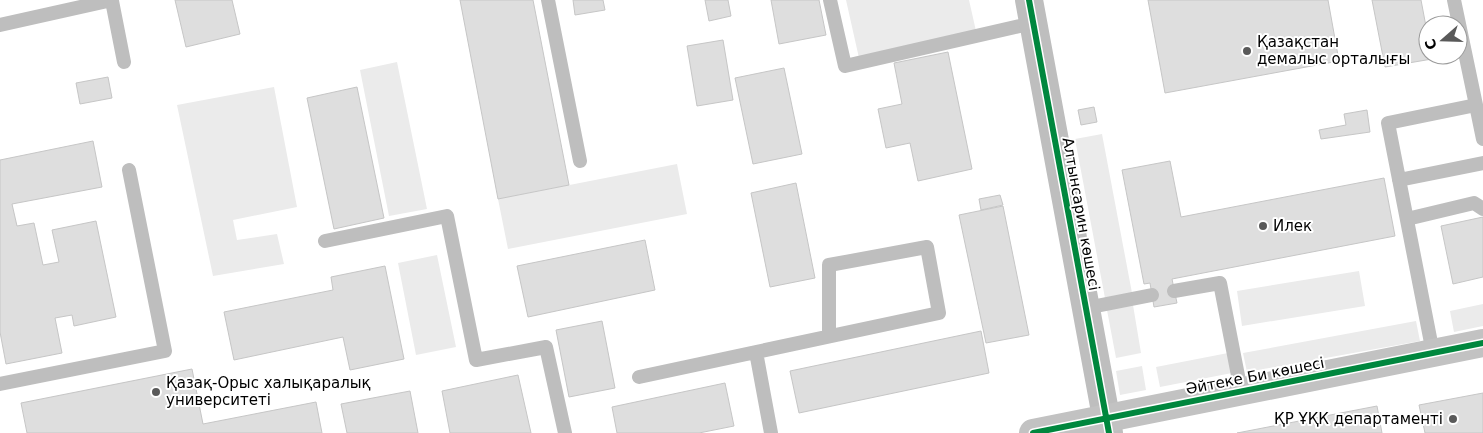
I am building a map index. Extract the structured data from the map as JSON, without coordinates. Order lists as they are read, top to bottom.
{
  "streets": {
    "street": ["Алтынсарин көшесі", "Әйтеке Би көшесі"]
  },
  "crossings": [
    ["Алтынсарин көшесі", "Әйтеке Би көшесі"]
  ],
  "places": [
    "Қазақстан демалыс орталығы",
    "Илек",
    "Қазақ-Орыс халықаралық университеті",
    "ҚР ҰҚК департаменті"
  ],
  "north": "left"
}
